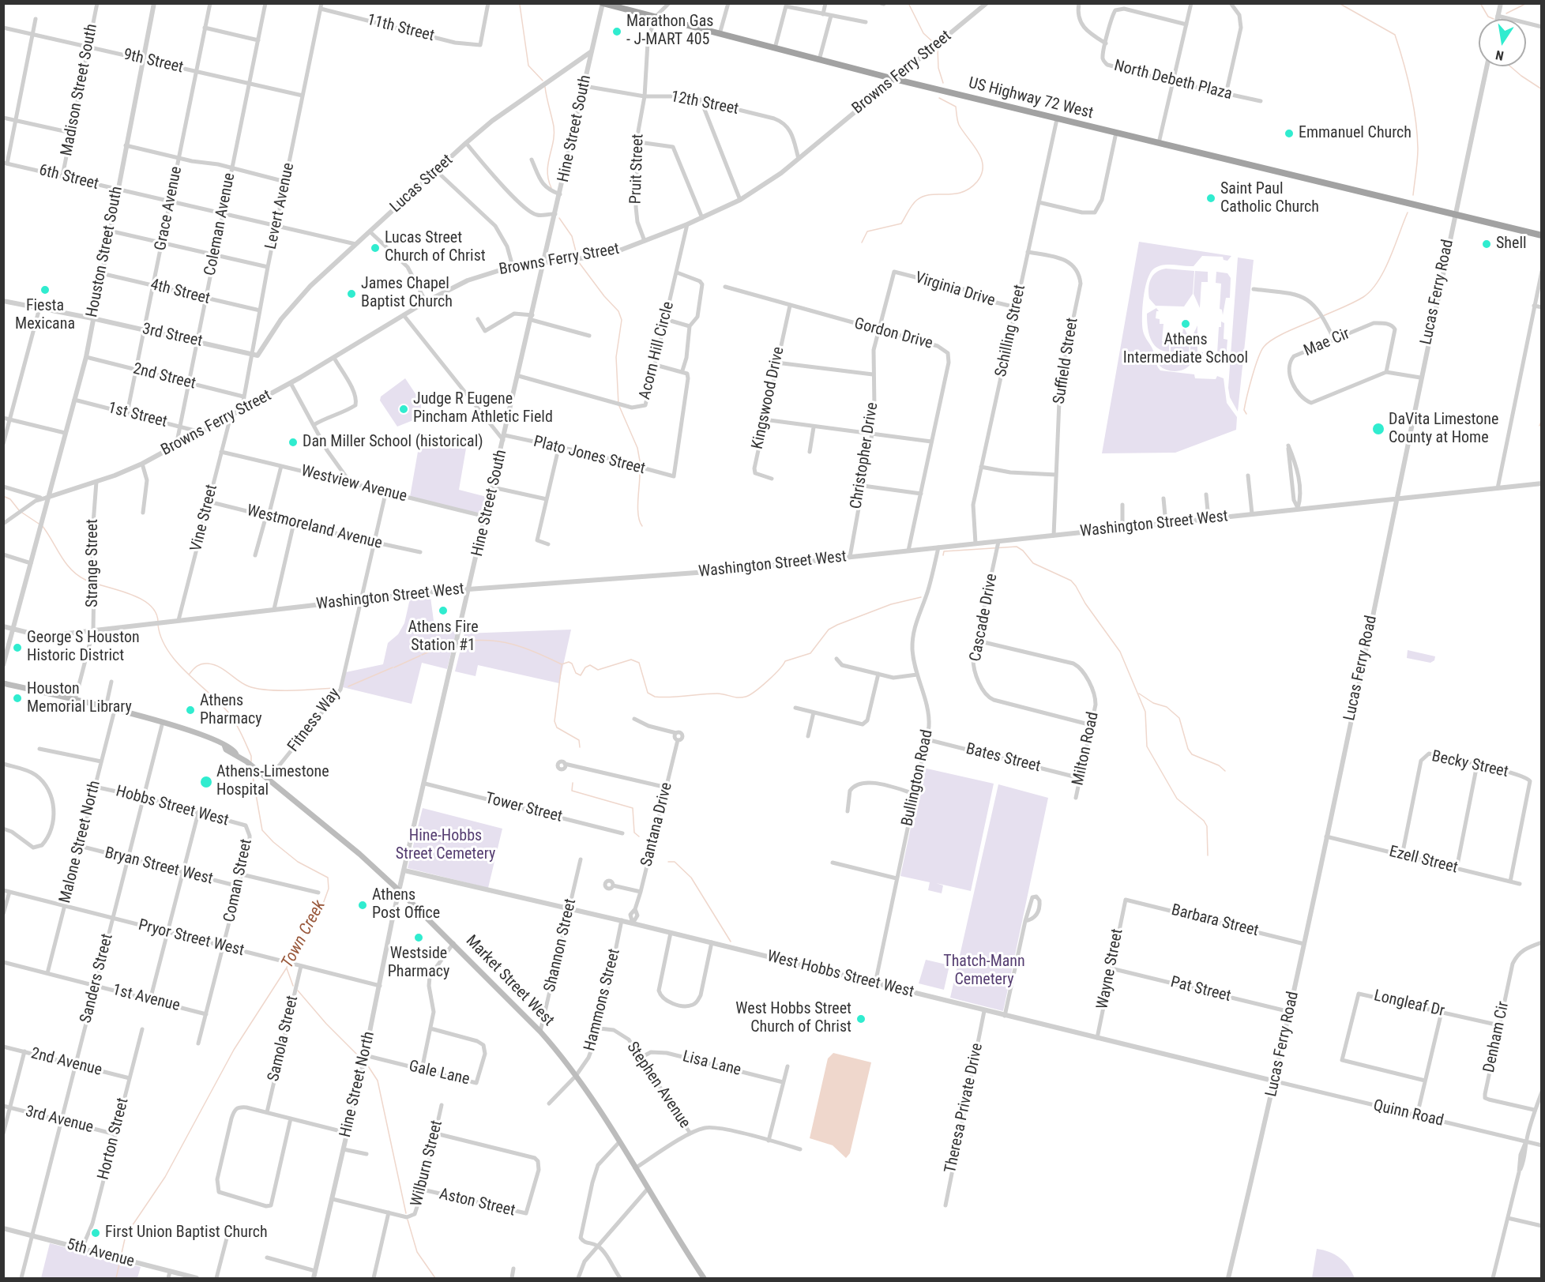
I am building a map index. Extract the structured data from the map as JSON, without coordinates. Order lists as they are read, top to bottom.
{
  "streets": {
    "highway": ["US Highway 72 West"],
    "main road": ["Market Street West"],
    "street": [
      "11th Street",
      "9th Street",
      "Browns Ferry Street",
      "North Debeth Plaza",
      "Madison Street South",
      "12th Street",
      "Hine Street South",
      "Pruit Street",
      "6th Street",
      "Lucas Street",
      "Levert Avenue",
      "Grace Avenue",
      "Coleman Avenue",
      "Houston Street South",
      "Virginia Drive",
      "4th Street",
      "Lucas Ferry Road",
      "Schilling Street",
      "Gordon Drive",
      "3rd Street",
      "Mae Cir",
      "Acorn Hill Circle",
      "Suffield Street",
      "2nd Street",
      "Kingswood Drive",
      "1st Street",
      "Plato Jones Street",
      "Christopher Drive",
      "Westview Avenue",
      "Vine Street",
      "Washington Street West",
      "Westmoreland Avenue",
      "Strange Street",
      "Cascade Drive",
      "Fitness Way",
      "Milton Road",
      "Bates Street",
      "Becky Street",
      "Bullington Road",
      "Hobbs Street West",
      "Tower Street",
      "Santana Drive",
      "Malone Street North",
      "Ezell Street",
      "Bryan Street West",
      "Coman Street",
      "Barbara Street",
      "Pryor Street West",
      "Shannon Street",
      "Wayne Street",
      "West Hobbs Street West",
      "Sanders Street",
      "Pat Street",
      "1st Avenue",
      "Hammons Street",
      "Longleaf Dr",
      "Denham Cir",
      "Samola Street",
      "2nd Avenue",
      "Lisa Lane",
      "Gale Lane",
      "Hine Street North",
      "Stephen Avenue",
      "Theresa Private Drive",
      "Quinn Road",
      "3rd Avenue",
      "Horton Street",
      "Wilburn Street",
      "Aston Street",
      "5th Avenue"
    ]
  },
  "crossings": [
    ["11th Street", "Levert Avenue"],
    ["9th Street", "Madison Street South"],
    ["9th Street", "Levert Avenue"],
    ["9th Street", "Grace Avenue"],
    ["9th Street", "Coleman Avenue"],
    ["9th Street", "Houston Street South"],
    ["Browns Ferry Street", "US Highway 72 West"],
    ["Browns Ferry Street", "12th Street"],
    ["Browns Ferry Street", "Hine Street South"],
    ["Browns Ferry Street", "Pruit Street"],
    ["Browns Ferry Street", "Levert Avenue"],
    ["Browns Ferry Street", "Coleman Avenue"],
    ["Browns Ferry Street", "Houston Street South"],
    ["Browns Ferry Street", "Acorn Hill Circle"],
    ["Browns Ferry Street", "1st Street"],
    ["Browns Ferry Street", "Vine Street"],
    ["Browns Ferry Street", "Strange Street"],
    ["Madison Street South", "6th Street"],
    ["US Highway 72 West", "Hine Street South"],
    ["US Highway 72 West", "Pruit Street"],
    ["US Highway 72 West", "Lucas Ferry Road"],
    ["US Highway 72 West", "Schilling Street"],
    ["12th Street", "Hine Street South"],
    ["12th Street", "Pruit Street"],
    ["Hine Street South", "Lucas Street"],
    ["Hine Street South", "Acorn Hill Circle"],
    ["Hine Street South", "Plato Jones Street"],
    ["Hine Street South", "Westview Avenue"],
    ["Hine Street South", "Washington Street West"],
    ["Hine Street South", "Tower Street"],
    ["Hine Street South", "West Hobbs Street West"],
    ["Hine Street South", "Market Street West"],
    ["Hine Street South", "Hine Street North"],
    ["6th Street", "Lucas Street"],
    ["6th Street", "Levert Avenue"],
    ["6th Street", "Grace Avenue"],
    ["6th Street", "Coleman Avenue"],
    ["6th Street", "Houston Street South"],
    ["Lucas Street", "Levert Avenue"],
    ["Lucas Street", "3rd Street"],
    ["Levert Avenue", "4th Street"],
    ["Levert Avenue", "3rd Street"],
    ["Levert Avenue", "2nd Street"],
    ["Grace Avenue", "4th Street"],
    ["Grace Avenue", "3rd Street"],
    ["Grace Avenue", "2nd Street"],
    ["Grace Avenue", "1st Street"],
    ["Coleman Avenue", "4th Street"],
    ["Coleman Avenue", "3rd Street"],
    ["Coleman Avenue", "2nd Street"],
    ["Coleman Avenue", "1st Street"],
    ["Houston Street South", "4th Street"],
    ["Houston Street South", "3rd Street"],
    ["Houston Street South", "2nd Street"],
    ["Houston Street South", "1st Street"],
    ["Houston Street South", "Washington Street West"],
    ["Virginia Drive", "Schilling Street"],
    ["Virginia Drive", "Christopher Drive"],
    ["Lucas Ferry Road", "Washington Street West"],
    ["Lucas Ferry Road", "Ezell Street"],
    ["Lucas Ferry Road", "Barbara Street"],
    ["Lucas Ferry Road", "West Hobbs Street West"],
    ["Lucas Ferry Road", "Pat Street"],
    ["Lucas Ferry Road", "Quinn Road"],
    ["Schilling Street", "Suffield Street"],
    ["Schilling Street", "Washington Street West"],
    ["Gordon Drive", "Kingswood Drive"],
    ["Gordon Drive", "Christopher Drive"],
    ["Gordon Drive", "Washington Street West"],
    ["Suffield Street", "Washington Street West"],
    ["Christopher Drive", "Washington Street West"],
    ["Westview Avenue", "Vine Street"],
    ["Westview Avenue", "Fitness Way"],
    ["Vine Street", "Washington Street West"],
    ["Vine Street", "Westmoreland Avenue"],
    ["Washington Street West", "Strange Street"],
    ["Washington Street West", "Cascade Drive"],
    ["Washington Street West", "Fitness Way"],
    ["Washington Street West", "Bullington Road"],
    ["Westmoreland Avenue", "Fitness Way"],
    ["Strange Street", "Market Street West"],
    ["Cascade Drive", "Milton Road"],
    ["Fitness Way", "Market Street West"],
    ["Milton Road", "Bates Street"],
    ["Bates Street", "Bullington Road"],
    ["Becky Street", "Ezell Street"],
    ["Bullington Road", "West Hobbs Street West"],
    ["Hobbs Street West", "Malone Street North"],
    ["Hobbs Street West", "Coman Street"],
    ["Hobbs Street West", "Sanders Street"],
    ["Santana Drive", "West Hobbs Street West"],
    ["Malone Street North", "Bryan Street West"],
    ["Malone Street North", "Pryor Street West"],
    ["Malone Street North", "Market Street West"],
    ["Malone Street North", "1st Avenue"],
    ["Bryan Street West", "Coman Street"],
    ["Bryan Street West", "Sanders Street"],
    ["Coman Street", "Pryor Street West"],
    ["Coman Street", "1st Avenue"],
    ["Barbara Street", "Wayne Street"],
    ["Pryor Street West", "Sanders Street"],
    ["Pryor Street West", "Samola Street"],
    ["Pryor Street West", "Hine Street North"],
    ["Shannon Street", "West Hobbs Street West"],
    ["Shannon Street", "Market Street West"],
    ["Wayne Street", "West Hobbs Street West"],
    ["Wayne Street", "Pat Street"],
    ["West Hobbs Street West", "Hammons Street"],
    ["West Hobbs Street West", "Theresa Private Drive"],
    ["West Hobbs Street West", "Quinn Road"],
    ["Sanders Street", "Market Street West"],
    ["Sanders Street", "1st Avenue"],
    ["Sanders Street", "2nd Avenue"],
    ["Sanders Street", "3rd Avenue"],
    ["Sanders Street", "5th Avenue"],
    ["Market Street West", "Hammons Street"],
    ["Market Street West", "Hine Street North"],
    ["Hammons Street", "Stephen Avenue"],
    ["Longleaf Dr", "Denham Cir"],
    ["2nd Avenue", "Horton Street"],
    ["Lisa Lane", "Stephen Avenue"],
    ["Gale Lane", "Hine Street North"],
    ["3rd Avenue", "Horton Street"],
    ["Horton Street", "5th Avenue"],
    ["Wilburn Street", "Aston Street"]
  ],
  "water": ["Town Creek"],
  "parks": ["Hine-Hobbs Street Cemetery", "Thatch-Mann Cemetery"],
  "places": [
    "Marathon Gas - J-MART 405",
    "Emmanuel Church",
    "Saint Paul Catholic Church",
    "Shell",
    "Lucas Street Church of Christ",
    "Fiesta Mexicana",
    "James Chapel Baptist Church",
    "Athens Intermediate School",
    "Judge R Eugene Pincham Athletic Field",
    "DaVita Limestone County at Home",
    "Dan Miller School (historical)",
    "Athens Fire Station #1",
    "George S Houston Historic District",
    "Houston Memorial Library",
    "Athens Pharmacy",
    "Athens-Limestone Hospital",
    "Athens Post Office",
    "Westside Pharmacy",
    "West Hobbs Street Church of Christ",
    "First Union Baptist Church"
  ],
  "north": "bottom"
}
